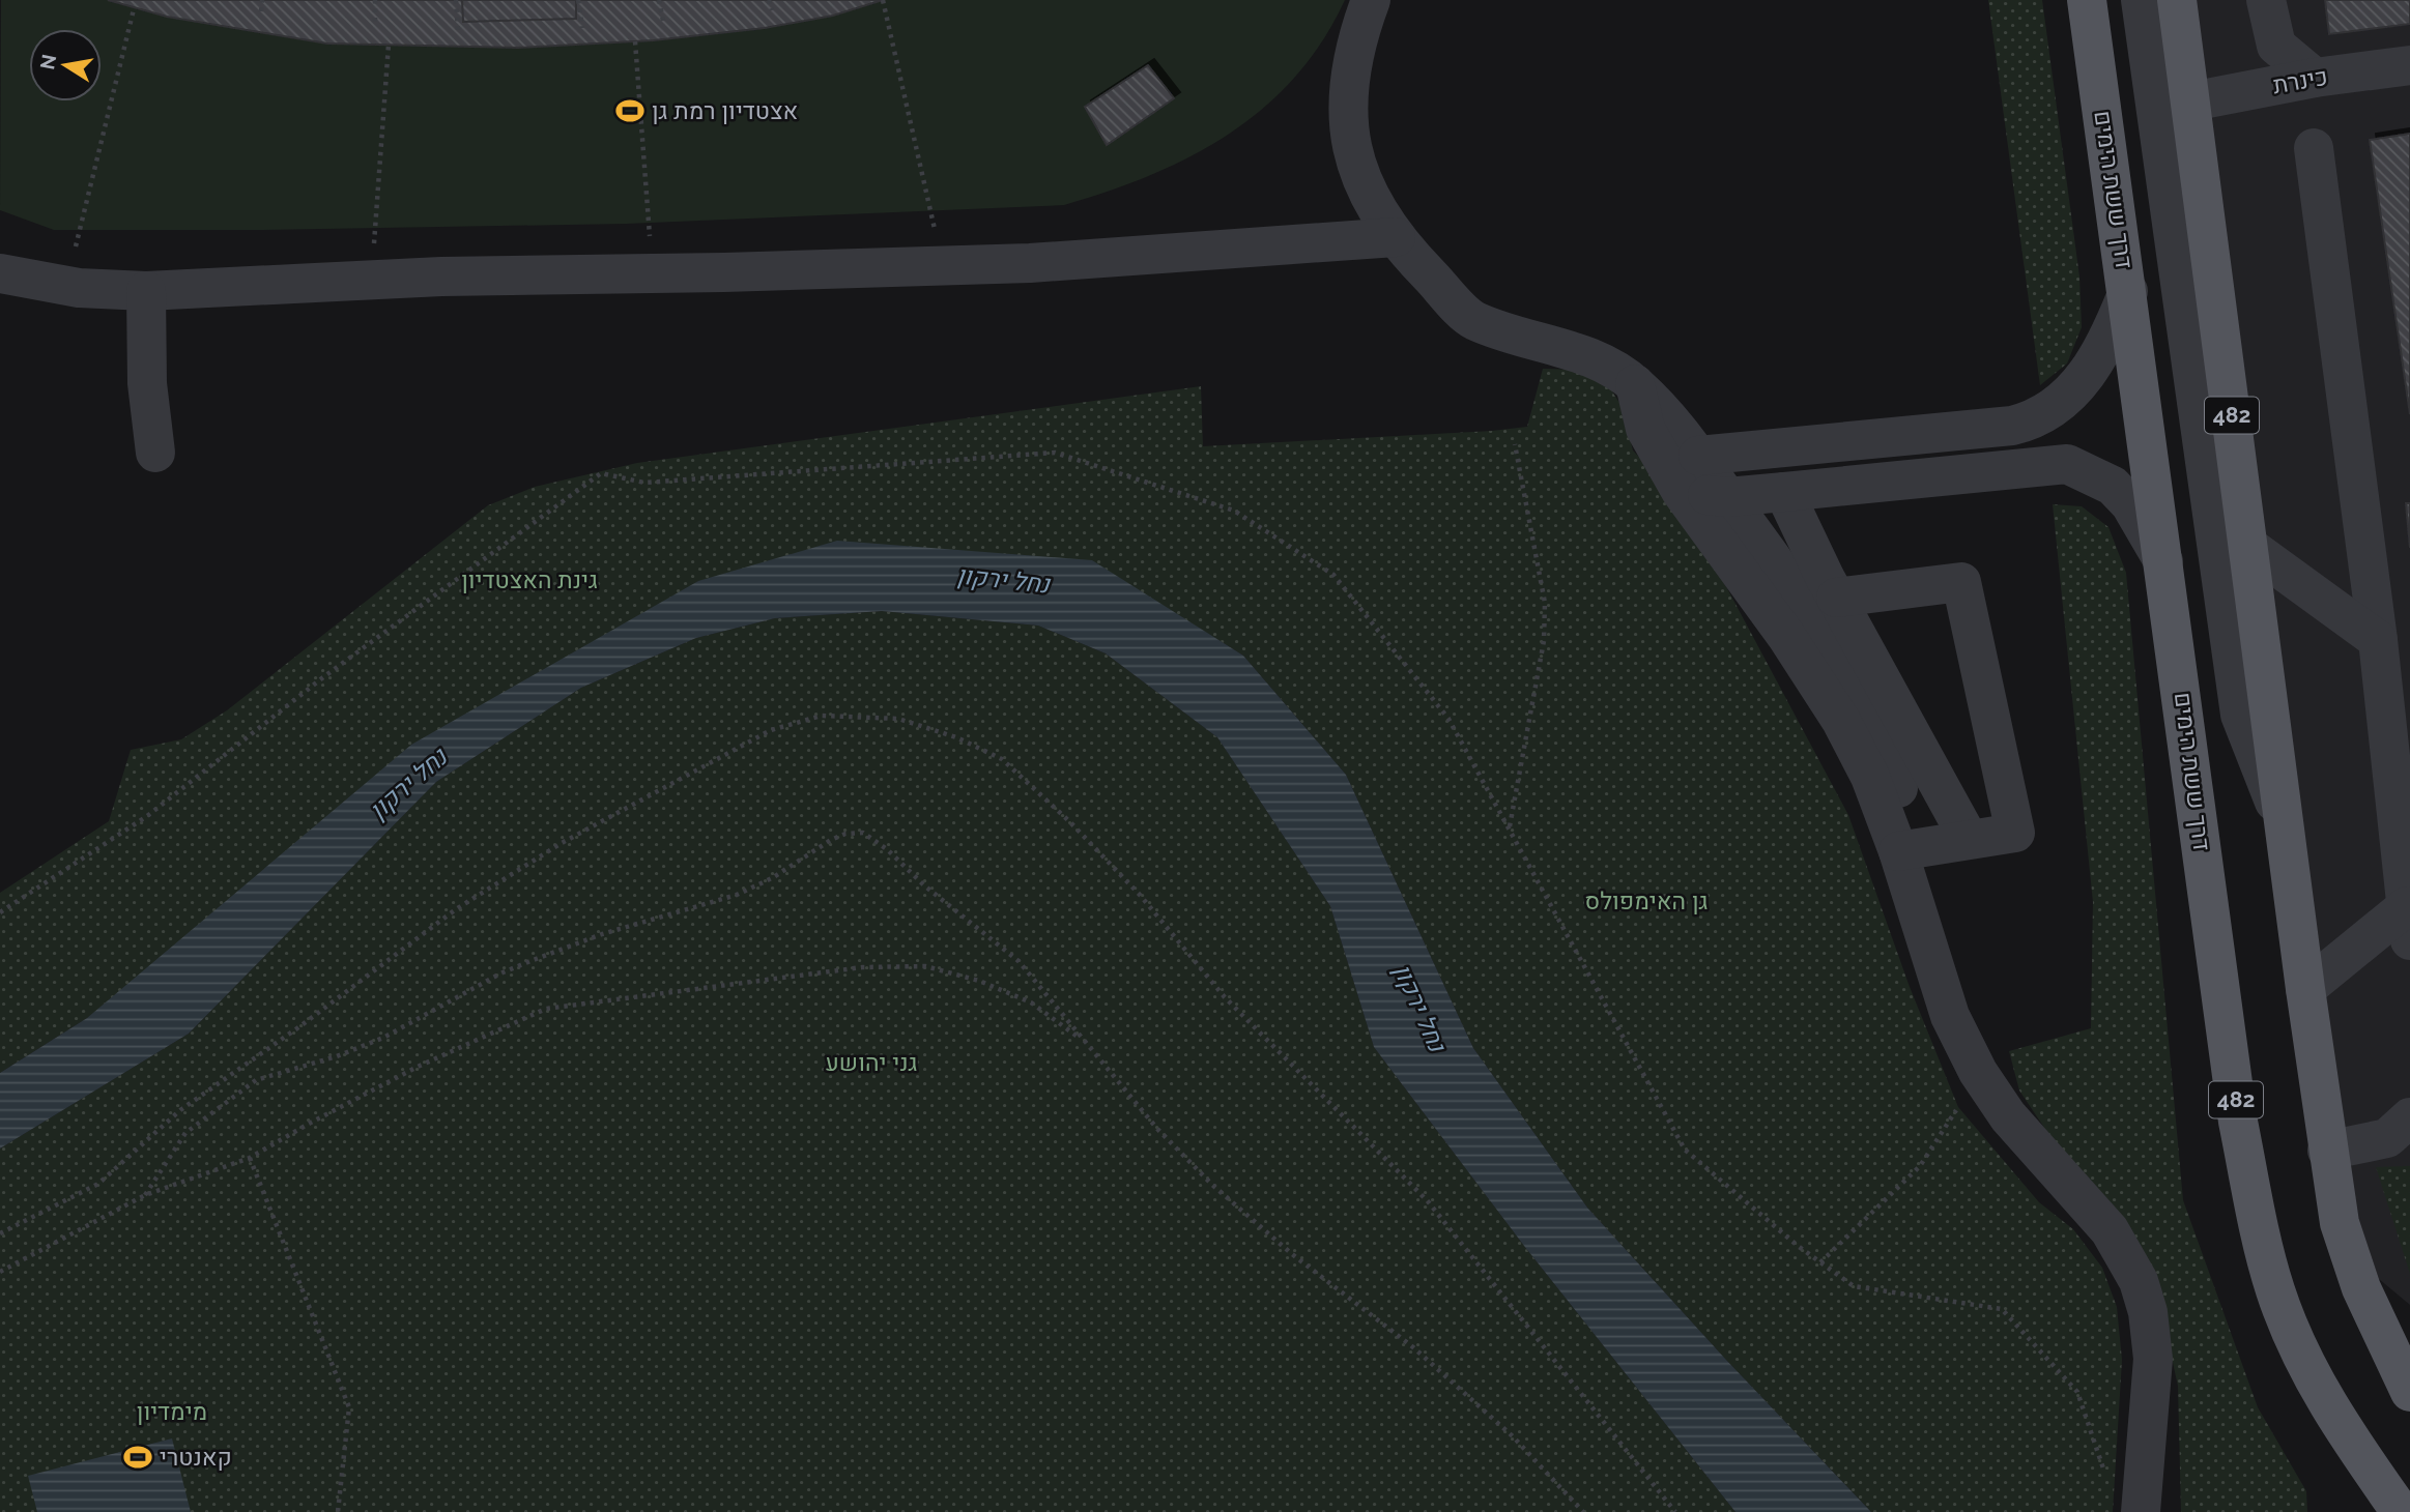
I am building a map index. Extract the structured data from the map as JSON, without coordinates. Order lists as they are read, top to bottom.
{
  "streets": {
    "main road": ["דרך ששת הימים", "482"],
    "street": ["כינרת"]
  },
  "crossings": [
    ["כינרת", "482"]
  ],
  "water": ["נחל ירקון"],
  "parks": [
    "גינת האצטדיון",
    "גן האימפולס",
    "גני יהושע",
    "מימדיון"
  ],
  "places": {
    "sports": ["אצטדיון רמת גן", "קאנטרי"]
  },
  "north": "left"
}
